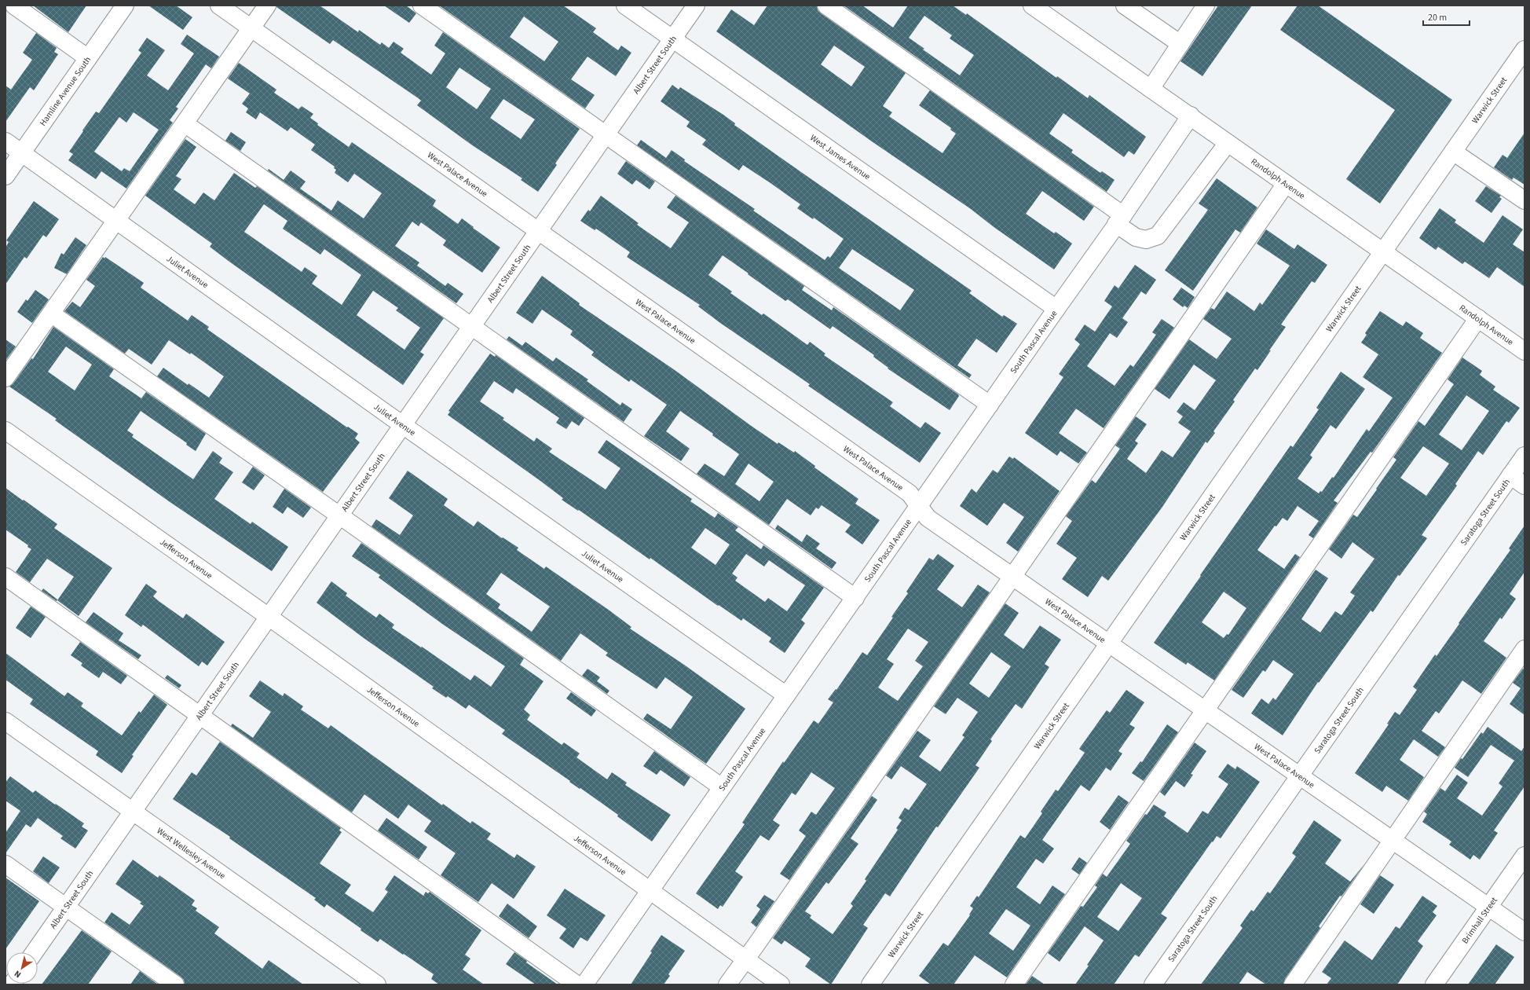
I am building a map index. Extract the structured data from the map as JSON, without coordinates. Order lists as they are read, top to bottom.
{
  "streets": {
    "street": [
      "Albert Street South",
      "Hamline Avenue South",
      "Warwick Street",
      "West James Avenue",
      "West Palace Avenue",
      "Randolph Avenue",
      "Juliet Avenue",
      "South Pascal Avenue",
      "Saratoga Street South",
      "Jefferson Avenue",
      "West Wellesley Avenue",
      "Brimhall Street"
    ]
  },
  "crossings": [
    ["Albert Street South", "West James Avenue"],
    ["Albert Street South", "West Palace Avenue"],
    ["Albert Street South", "Juliet Avenue"],
    ["Albert Street South", "Jefferson Avenue"],
    ["Albert Street South", "West Wellesley Avenue"],
    ["Hamline Avenue South", "Juliet Avenue"],
    ["Warwick Street", "West Palace Avenue"],
    ["Warwick Street", "Randolph Avenue"],
    ["West James Avenue", "South Pascal Avenue"],
    ["West Palace Avenue", "South Pascal Avenue"],
    ["West Palace Avenue", "Saratoga Street South"],
    ["West Palace Avenue", "Brimhall Street"],
    ["Randolph Avenue", "South Pascal Avenue"],
    ["Juliet Avenue", "South Pascal Avenue"],
    ["South Pascal Avenue", "Jefferson Avenue"]
  ],
  "scale_bar": "20 m",
  "north": "bottom left"
}
